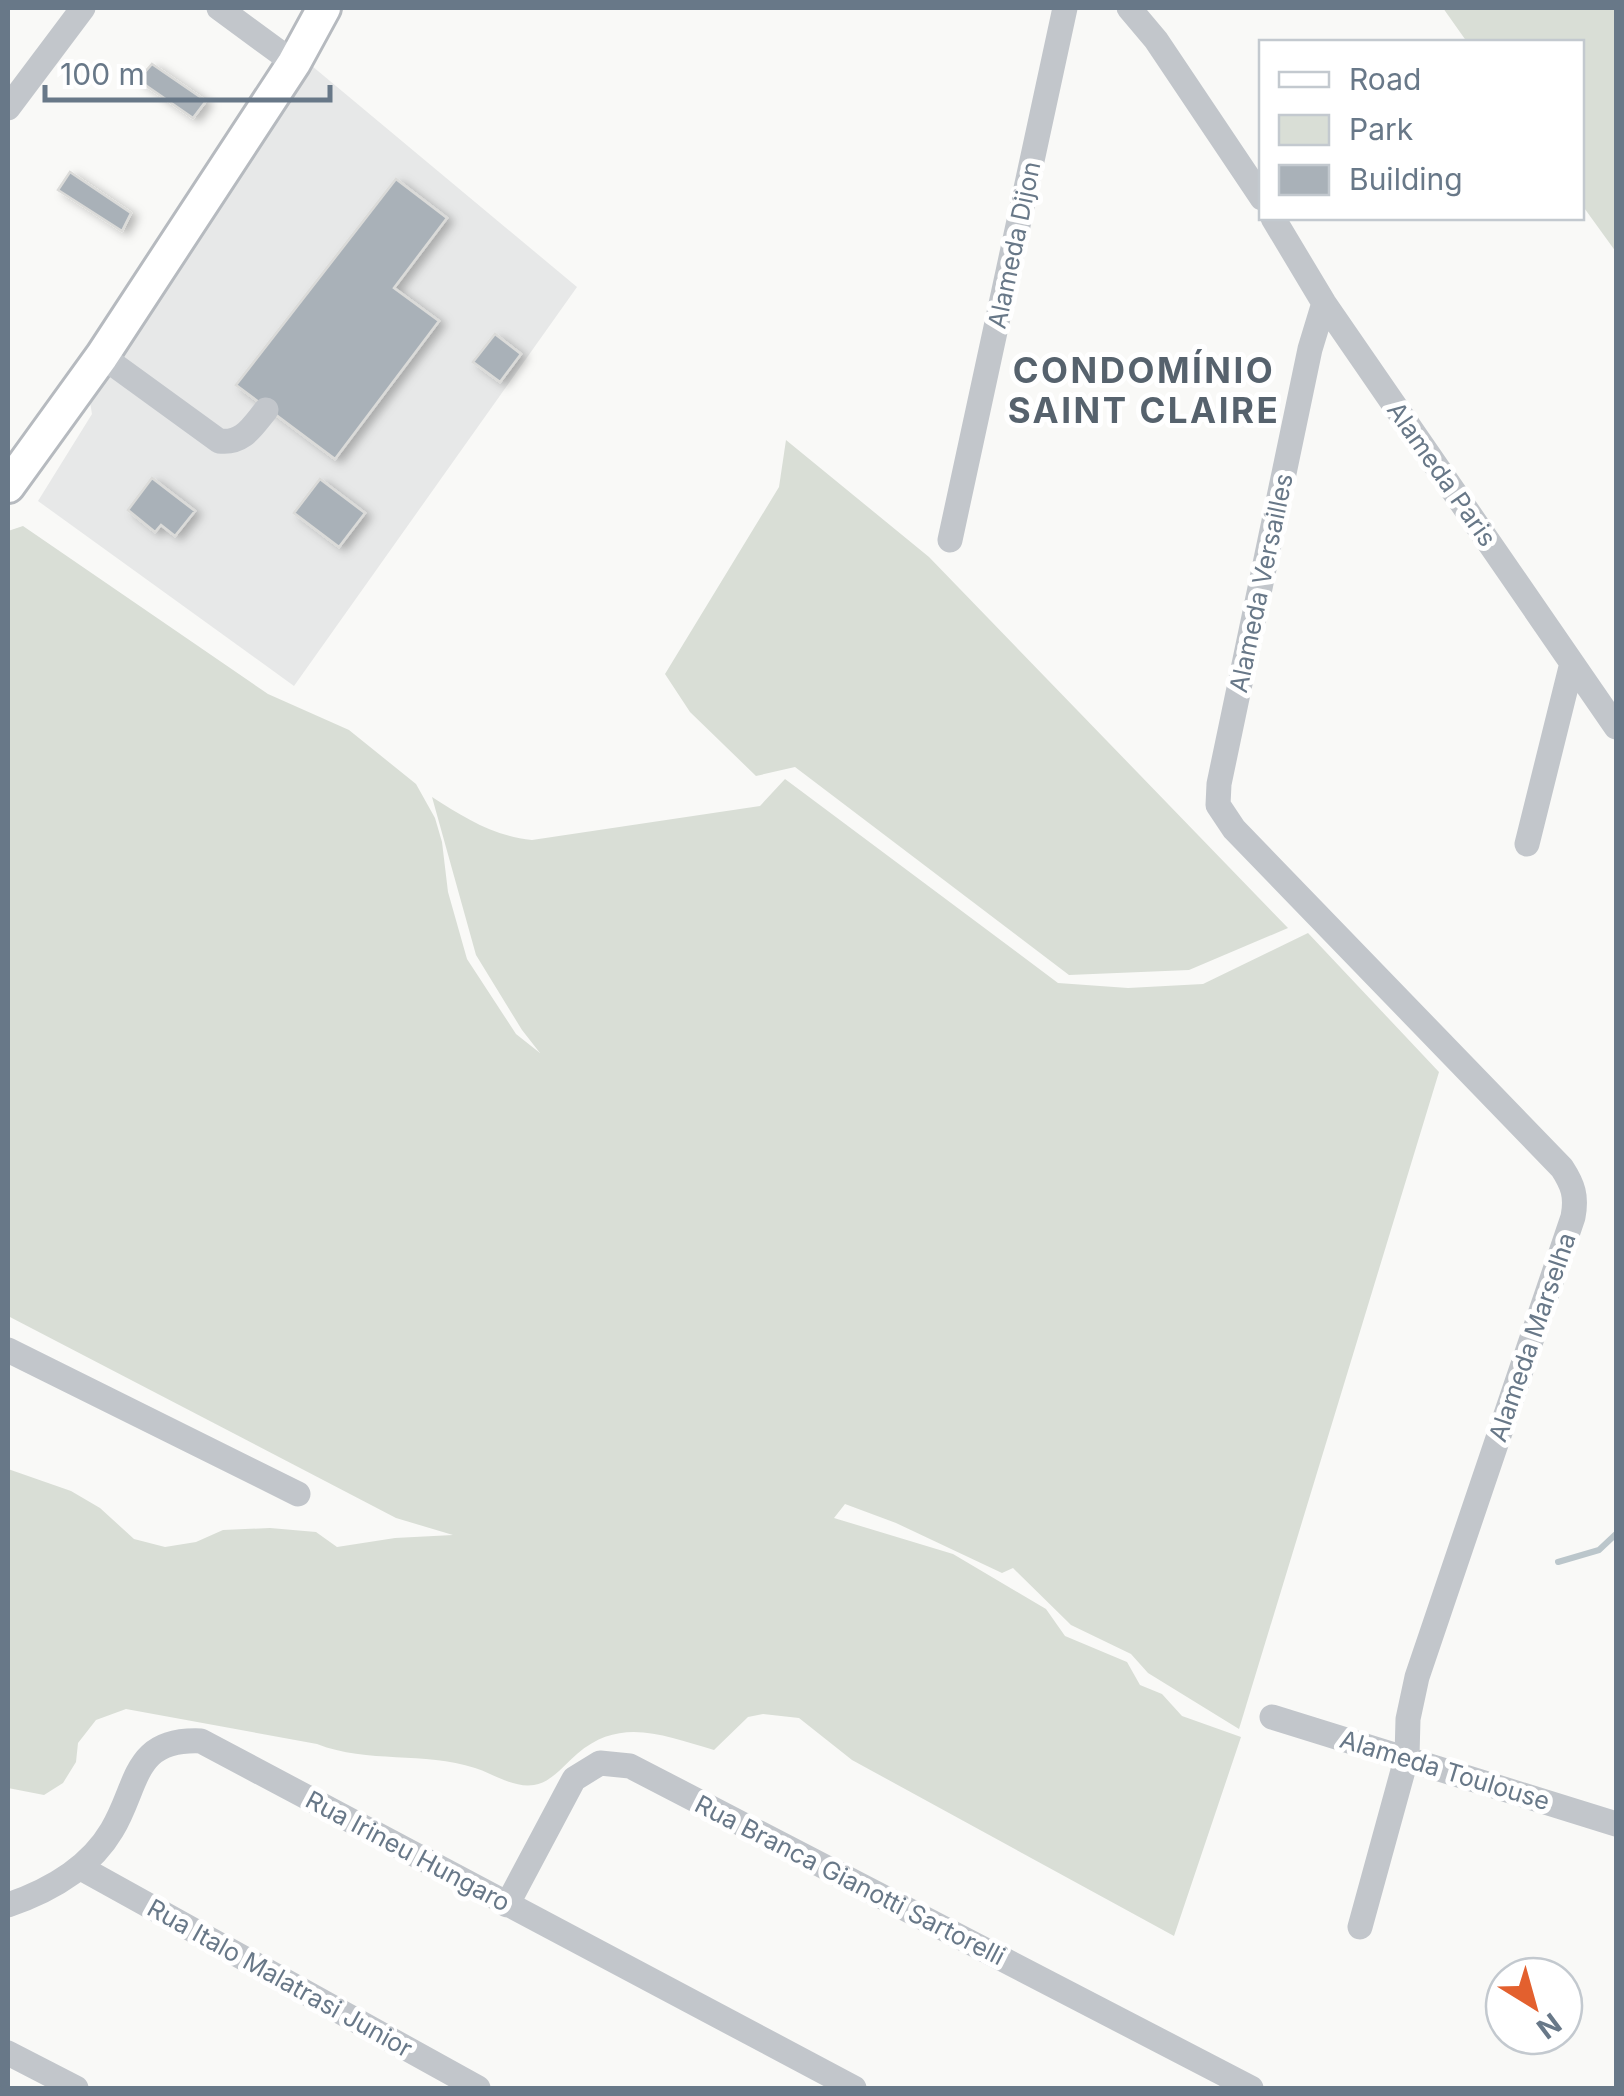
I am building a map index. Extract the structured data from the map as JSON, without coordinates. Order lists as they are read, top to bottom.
{
  "streets": {
    "street": [
      "Alameda Dijon",
      "Alameda Paris",
      "Alameda Versailles",
      "Alameda Marselha",
      "Alameda Toulouse",
      "Rua Irineu Hungaro",
      "Rua Branca Gianotti Sartorelli",
      "Rua Italo Malatrasi Junior"
    ]
  },
  "crossings": [
    ["Alameda Paris", "Alameda Versailles"],
    ["Alameda Versailles", "Alameda Marselha"],
    ["Alameda Marselha", "Alameda Toulouse"],
    ["Rua Irineu Hungaro", "Rua Branca Gianotti Sartorelli"],
    ["Rua Irineu Hungaro", "Rua Italo Malatrasi Junior"]
  ],
  "districts": ["CONDOMÍNIO SAINT CLAIRE"],
  "legend": ["Road", "Park", "Building"],
  "scale_bar": "100 m",
  "north": "bottom right"
}
